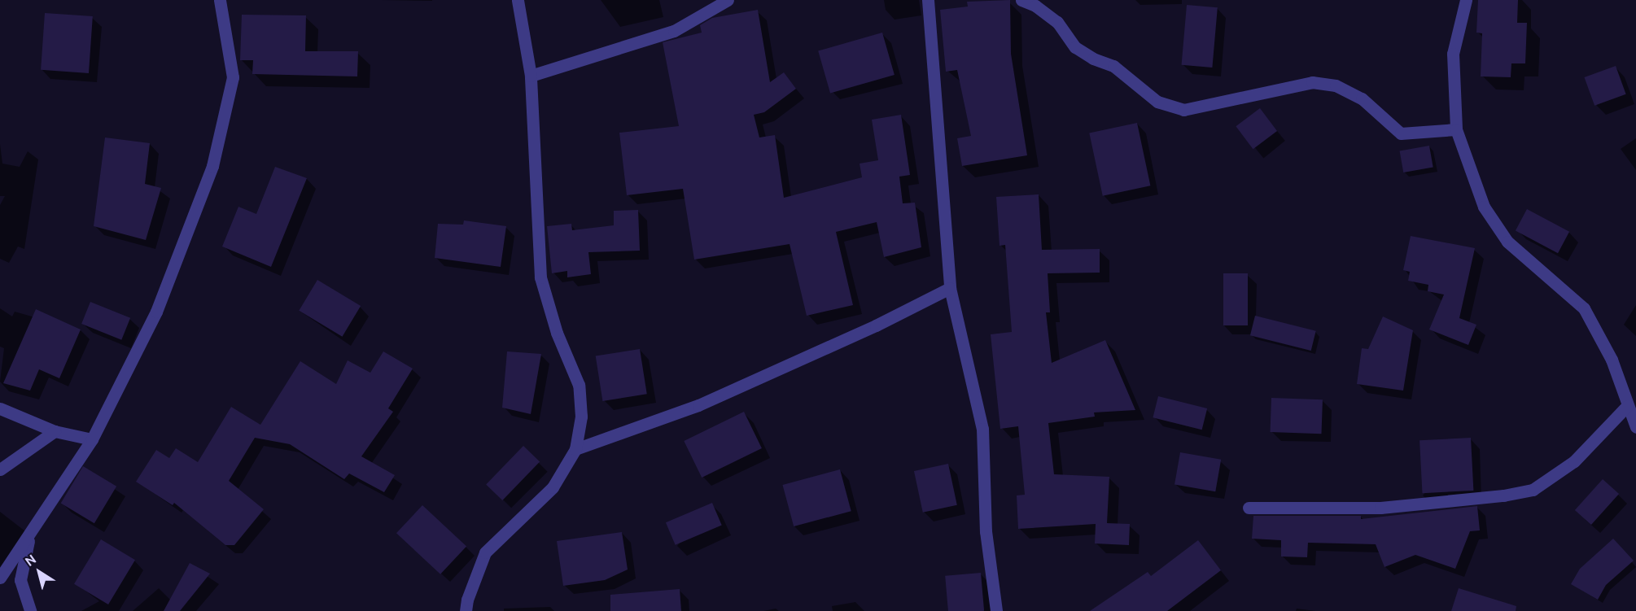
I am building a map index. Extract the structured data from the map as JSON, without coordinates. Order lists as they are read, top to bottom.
{
  "north": "top left"
}
